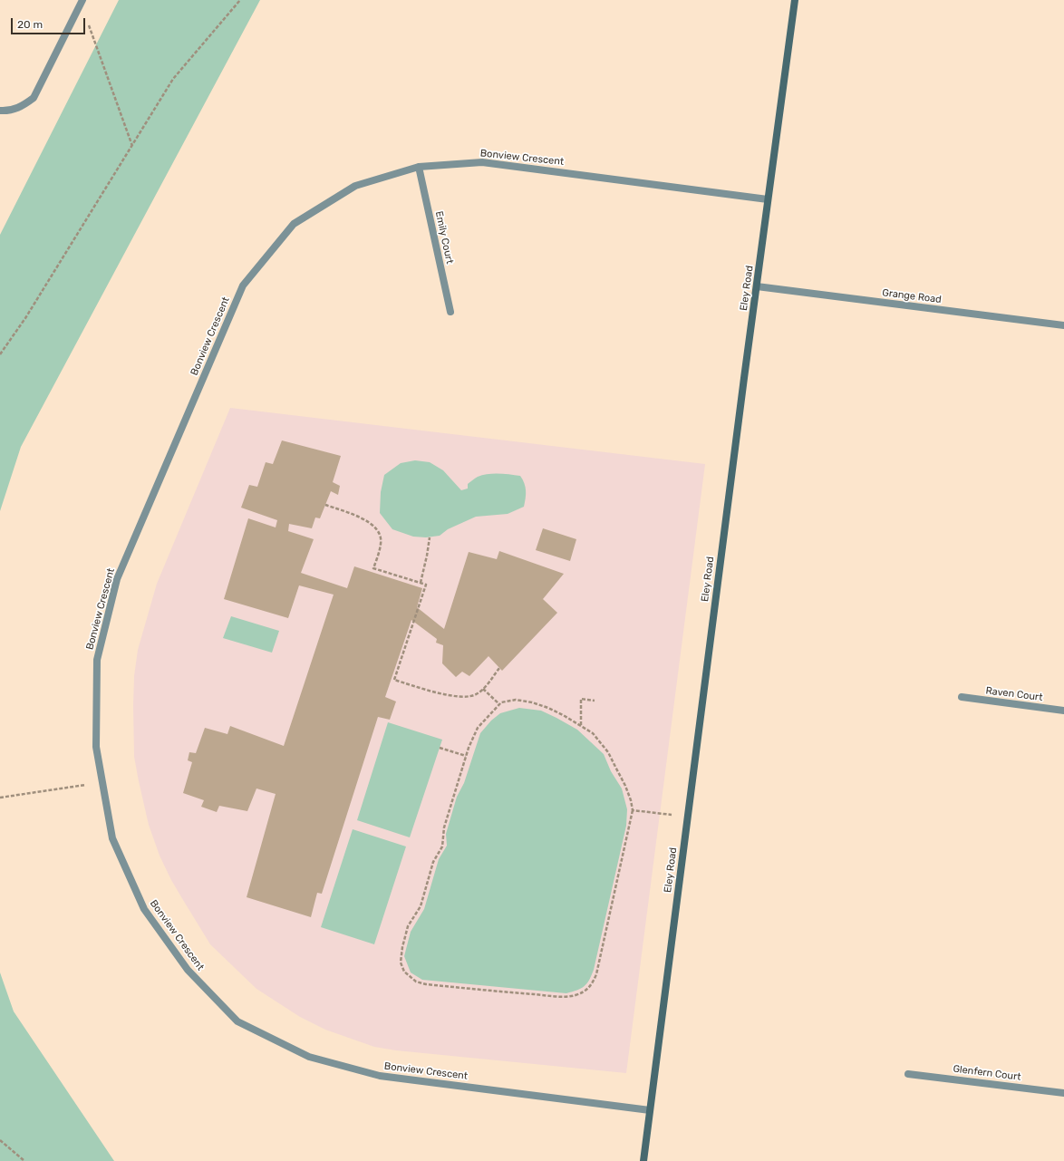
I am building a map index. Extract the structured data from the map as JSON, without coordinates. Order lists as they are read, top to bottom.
{
  "streets": {
    "main road": ["Eley Road"],
    "street": [
      "Bonview Crescent",
      "Emily Court",
      "Grange Road",
      "Raven Court",
      "Glenfern Court"
    ]
  },
  "crossings": [
    ["Bonview Crescent", "Emily Court"],
    ["Bonview Crescent", "Eley Road"],
    ["Eley Road", "Grange Road"]
  ],
  "scale_bar": "20 m"
}
